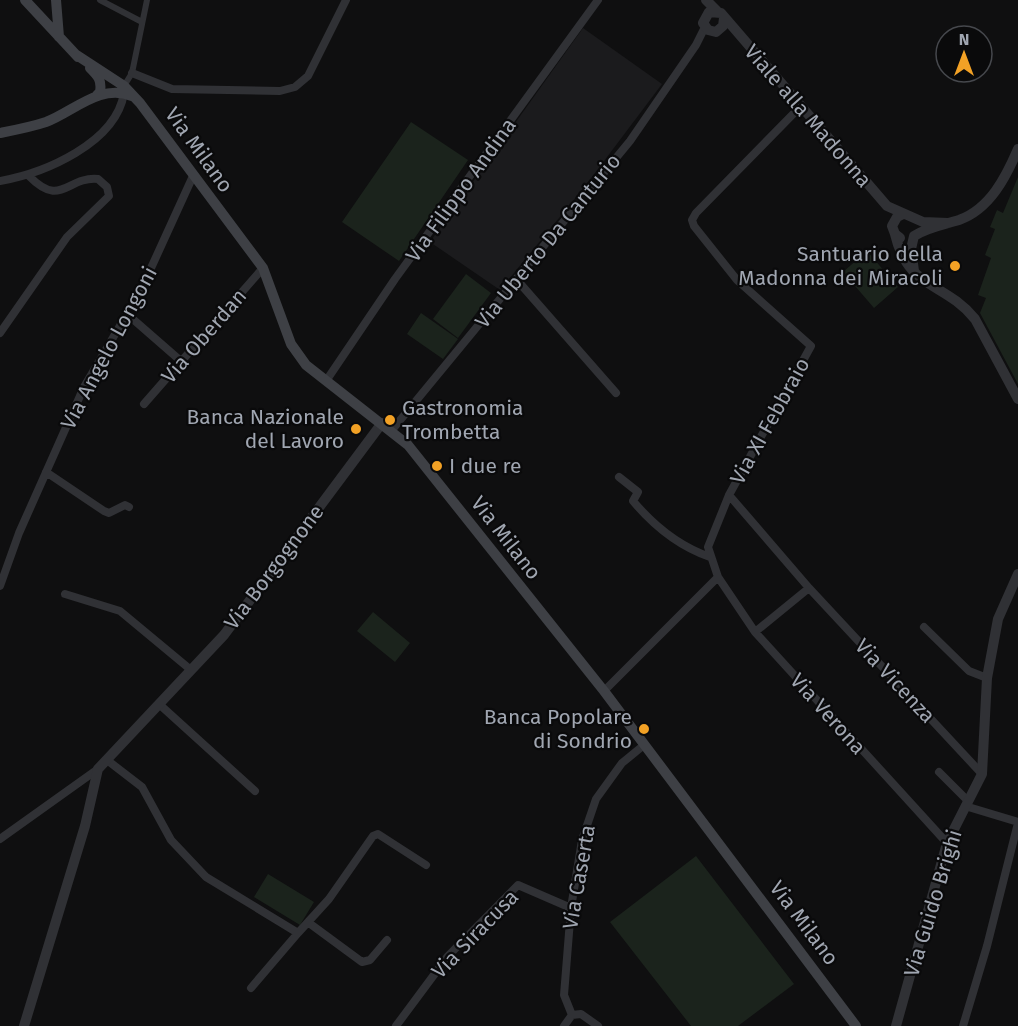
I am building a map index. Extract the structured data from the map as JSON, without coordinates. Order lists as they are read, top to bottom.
{
  "streets": {
    "main road": ["Via Milano"],
    "street": [
      "Viale alla Madonna",
      "Via Filippo Andina",
      "Via Uberto Da Canturio",
      "Via Oberdan",
      "Via Angelo Longoni",
      "Via XI Febbraio",
      "Via Borgognone",
      "Via Vicenza",
      "Via Verona",
      "Via Caserta",
      "Via Guido Brighi",
      "Via Siracusa"
    ]
  },
  "crossings": [
    ["Viale alla Madonna", "Via Uberto Da Canturio"],
    ["Viale alla Madonna", "Via XI Febbraio"],
    ["Via Milano", "Via Filippo Andina"],
    ["Via Milano", "Via Uberto Da Canturio"],
    ["Via Milano", "Via Oberdan"],
    ["Via Milano", "Via Angelo Longoni"],
    ["Via Milano", "Via Borgognone"],
    ["Via Milano", "Via Caserta"],
    ["Via XI Febbraio", "Via Vicenza"],
    ["Via Vicenza", "Via Guido Brighi"],
    ["Via Verona", "Via Guido Brighi"],
    ["Via Caserta", "Via Siracusa"]
  ],
  "places": [
    "Santuario della Madonna dei Miracoli",
    "Gastronomia Trombetta",
    "Banca Nazionale del Lavoro",
    "I due re",
    "Banca Popolare di Sondrio"
  ],
  "north": "top"
}
